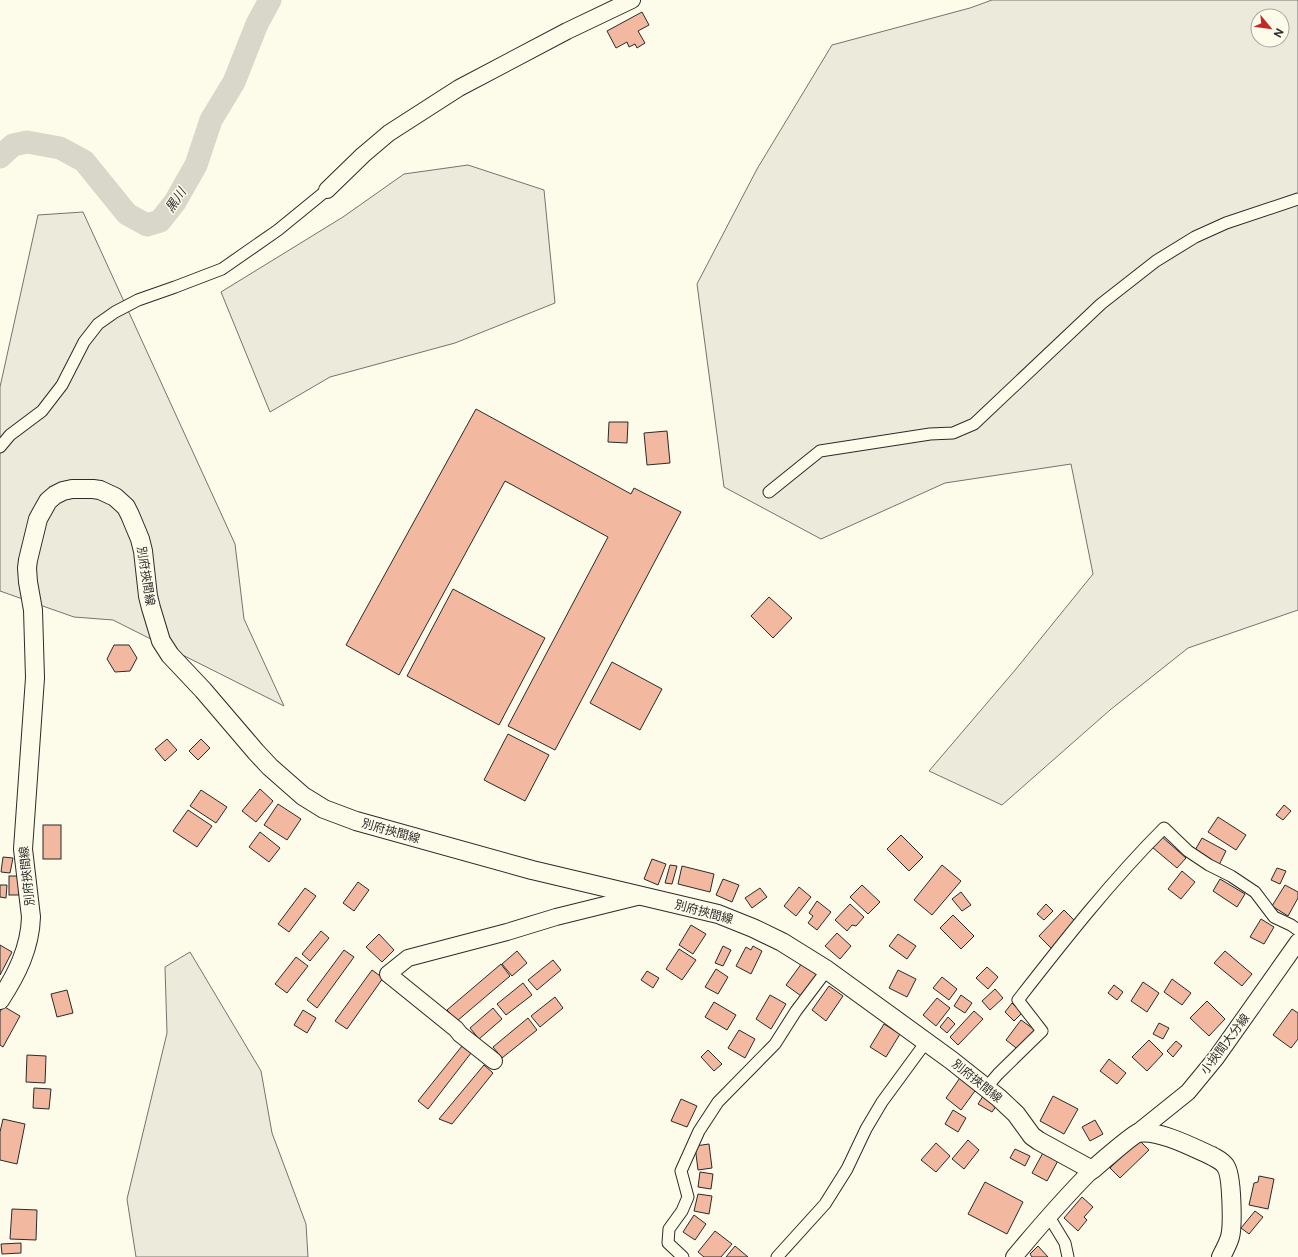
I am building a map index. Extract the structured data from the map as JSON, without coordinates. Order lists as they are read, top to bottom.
{
  "streets": {
    "main road": ["別府挾間線"],
    "street": ["小挾間大分線"]
  },
  "water": ["黒川"],
  "north": "bottom right"
}
